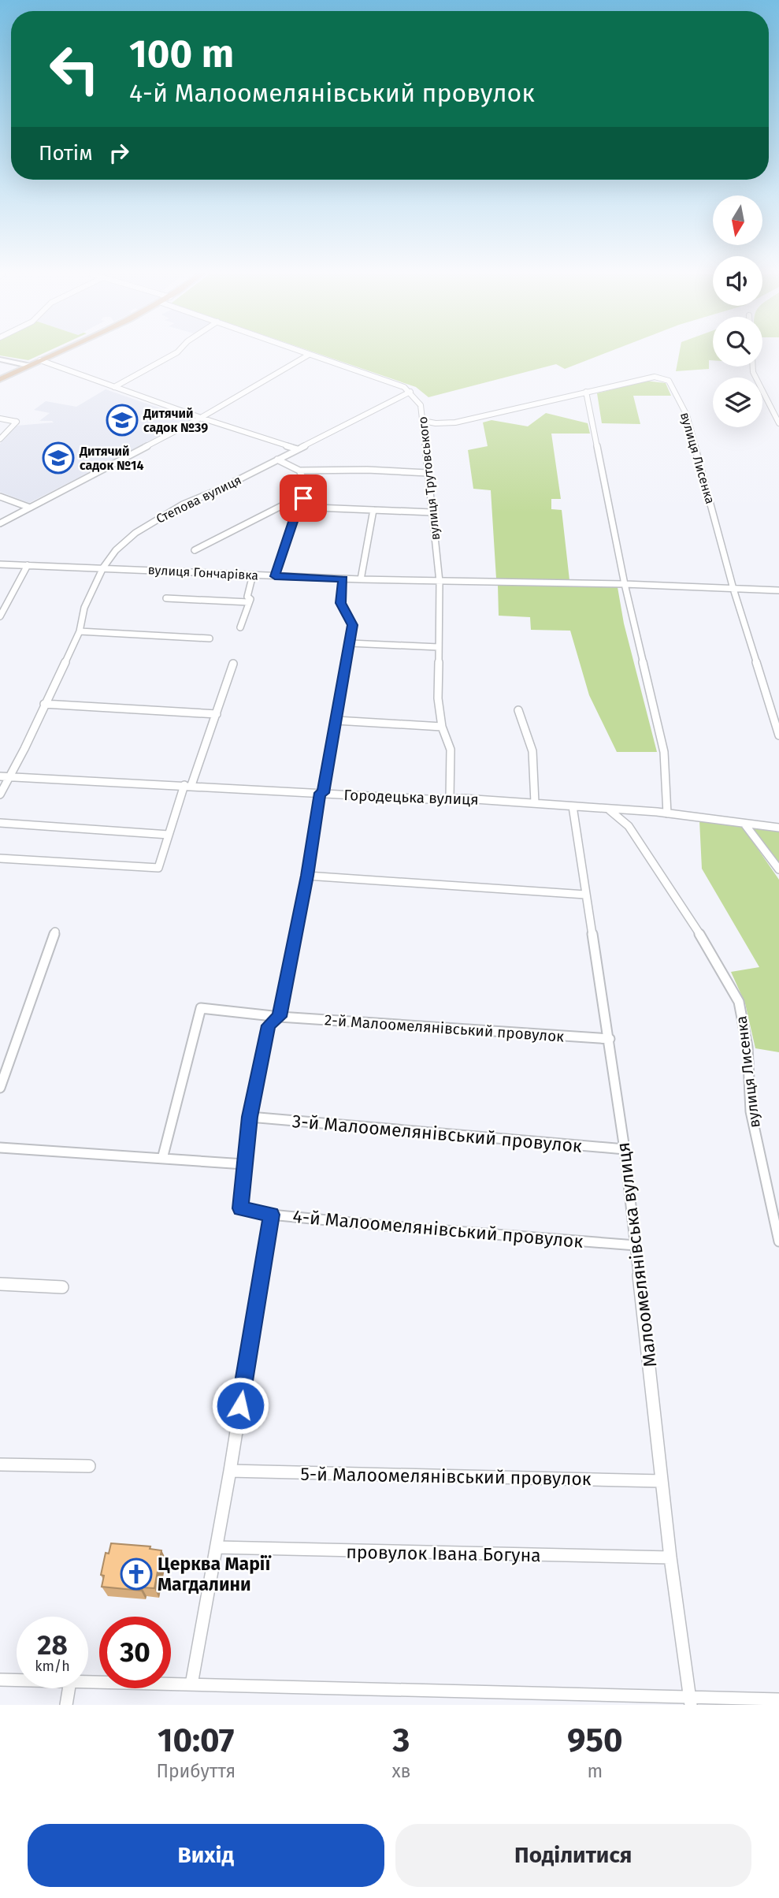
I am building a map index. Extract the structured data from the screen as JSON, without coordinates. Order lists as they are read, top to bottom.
{
  "streets": {
    "street": [
      "вулиця Лисенка",
      "вулиця Трутовського",
      "Степова вулиця",
      "вулиця Гончарівка",
      "Городецька вулиця",
      "2-й Малоомелянівський провулок",
      "3-й Малоомелянівський провулок",
      "4-й Малоомелянівський провулок",
      "Малоомелянівська вулиця",
      "5-й Малоомелянівський провулок",
      "провулок Івана Богуна"
    ]
  },
  "crossings": [
    ["вулиця Лисенка", "вулиця Трутовського"],
    ["вулиця Лисенка", "Городецька вулиця"],
    ["вулиця Трутовського", "Степова вулиця"],
    ["вулиця Трутовського", "вулиця Гончарівка"],
    ["вулиця Трутовського", "Городецька вулиця"],
    ["Степова вулиця", "вулиця Гончарівка"],
    ["Степова вулиця", "Городецька вулиця"],
    ["Городецька вулиця", "Малоомелянівська вулиця"],
    ["2-й Малоомелянівський провулок", "Малоомелянівська вулиця"],
    ["3-й Малоомелянівський провулок", "Малоомелянівська вулиця"],
    ["4-й Малоомелянівський провулок", "Малоомелянівська вулиця"],
    ["Малоомелянівська вулиця", "5-й Малоомелянівський провулок"],
    ["Малоомелянівська вулиця", "провулок Івана Богуна"]
  ],
  "places": {
    "school or university": ["Дитячий садок №39", "Дитячий садок №14"],
    "church": ["Церква Марії Магдалини"]
  },
  "north": "bottom",
  "page": {
    "turn": ["100 m", "4-й Малоомелянівський провулок"],
    "then": "Потім",
    "speed": "28 km/h",
    "limit": "30",
    "eta": [
      "10:07",
      "Прибуття",
      "3",
      "хв",
      "950",
      "m"
    ],
    "buttons": ["Вихід", "Поділитися"]
  }
}
